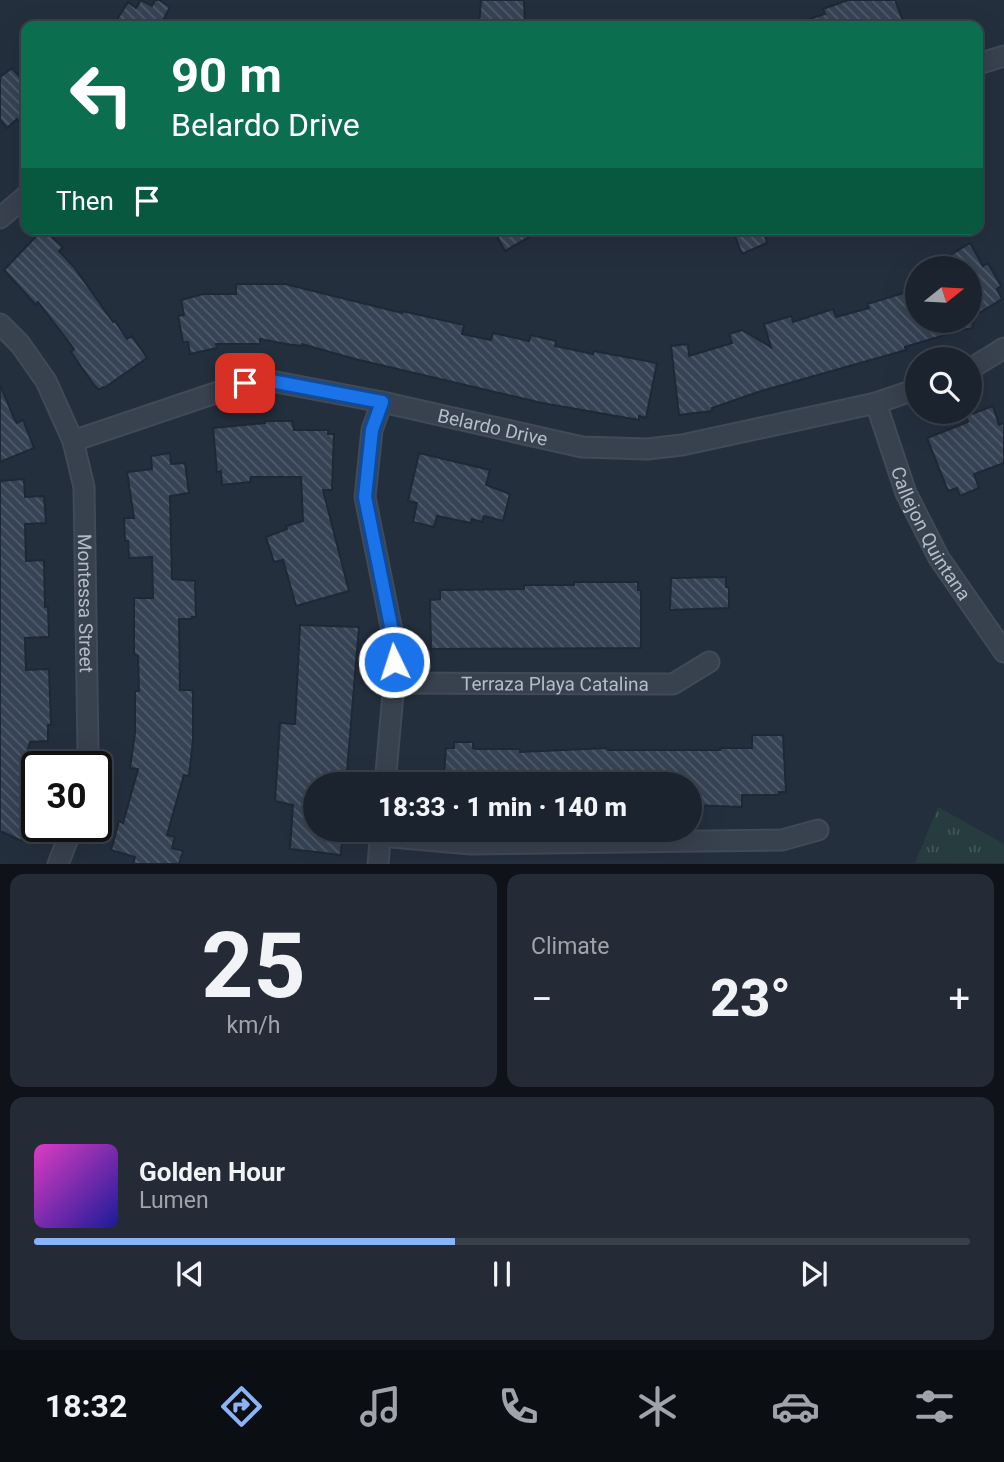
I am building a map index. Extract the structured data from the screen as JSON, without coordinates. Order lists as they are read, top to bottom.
{
  "streets": {
    "street": [
      "Belardo Drive",
      "Callejon Quintana",
      "Montessa Street",
      "Terraza Playa Catalina"
    ]
  },
  "crossings": [
    ["Belardo Drive", "Callejon Quintana"],
    ["Belardo Drive", "Montessa Street"]
  ],
  "north": "right",
  "page": {
    "turn": ["90 m", "Belardo Drive"],
    "then": "Then",
    "limit": "30",
    "trip": "18:33 · 1 min · 140 m",
    "tile": [
      ["25", "km/h"],
      "Climate"
    ],
    "heat": ["−", "23°", "+"],
    "song": ["Golden Hour", "Lumen"],
    "tabs": "18:32"
  }
}
